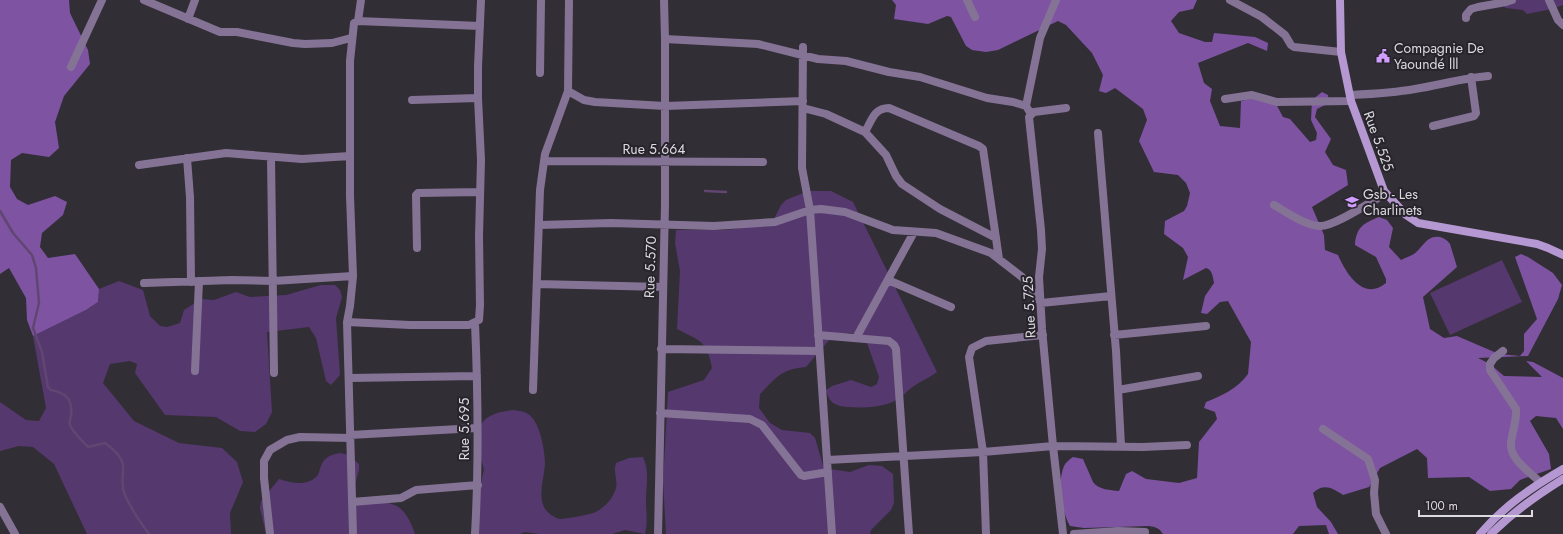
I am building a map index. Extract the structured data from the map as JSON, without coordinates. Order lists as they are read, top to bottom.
{
  "streets": {
    "street": [
      "Rue 5.525",
      "Rue 5.664",
      "Rue 5.570",
      "Rue 5.725",
      "Rue 5.695"
    ]
  },
  "crossings": [
    ["Rue 5.664", "Rue 5.570"]
  ],
  "places": {
    "public building": ["Compagnie De Yaoundé lll"],
    "school or university": ["Gsb - Les Charlinets"]
  },
  "scale_bar": "100 m"
}
